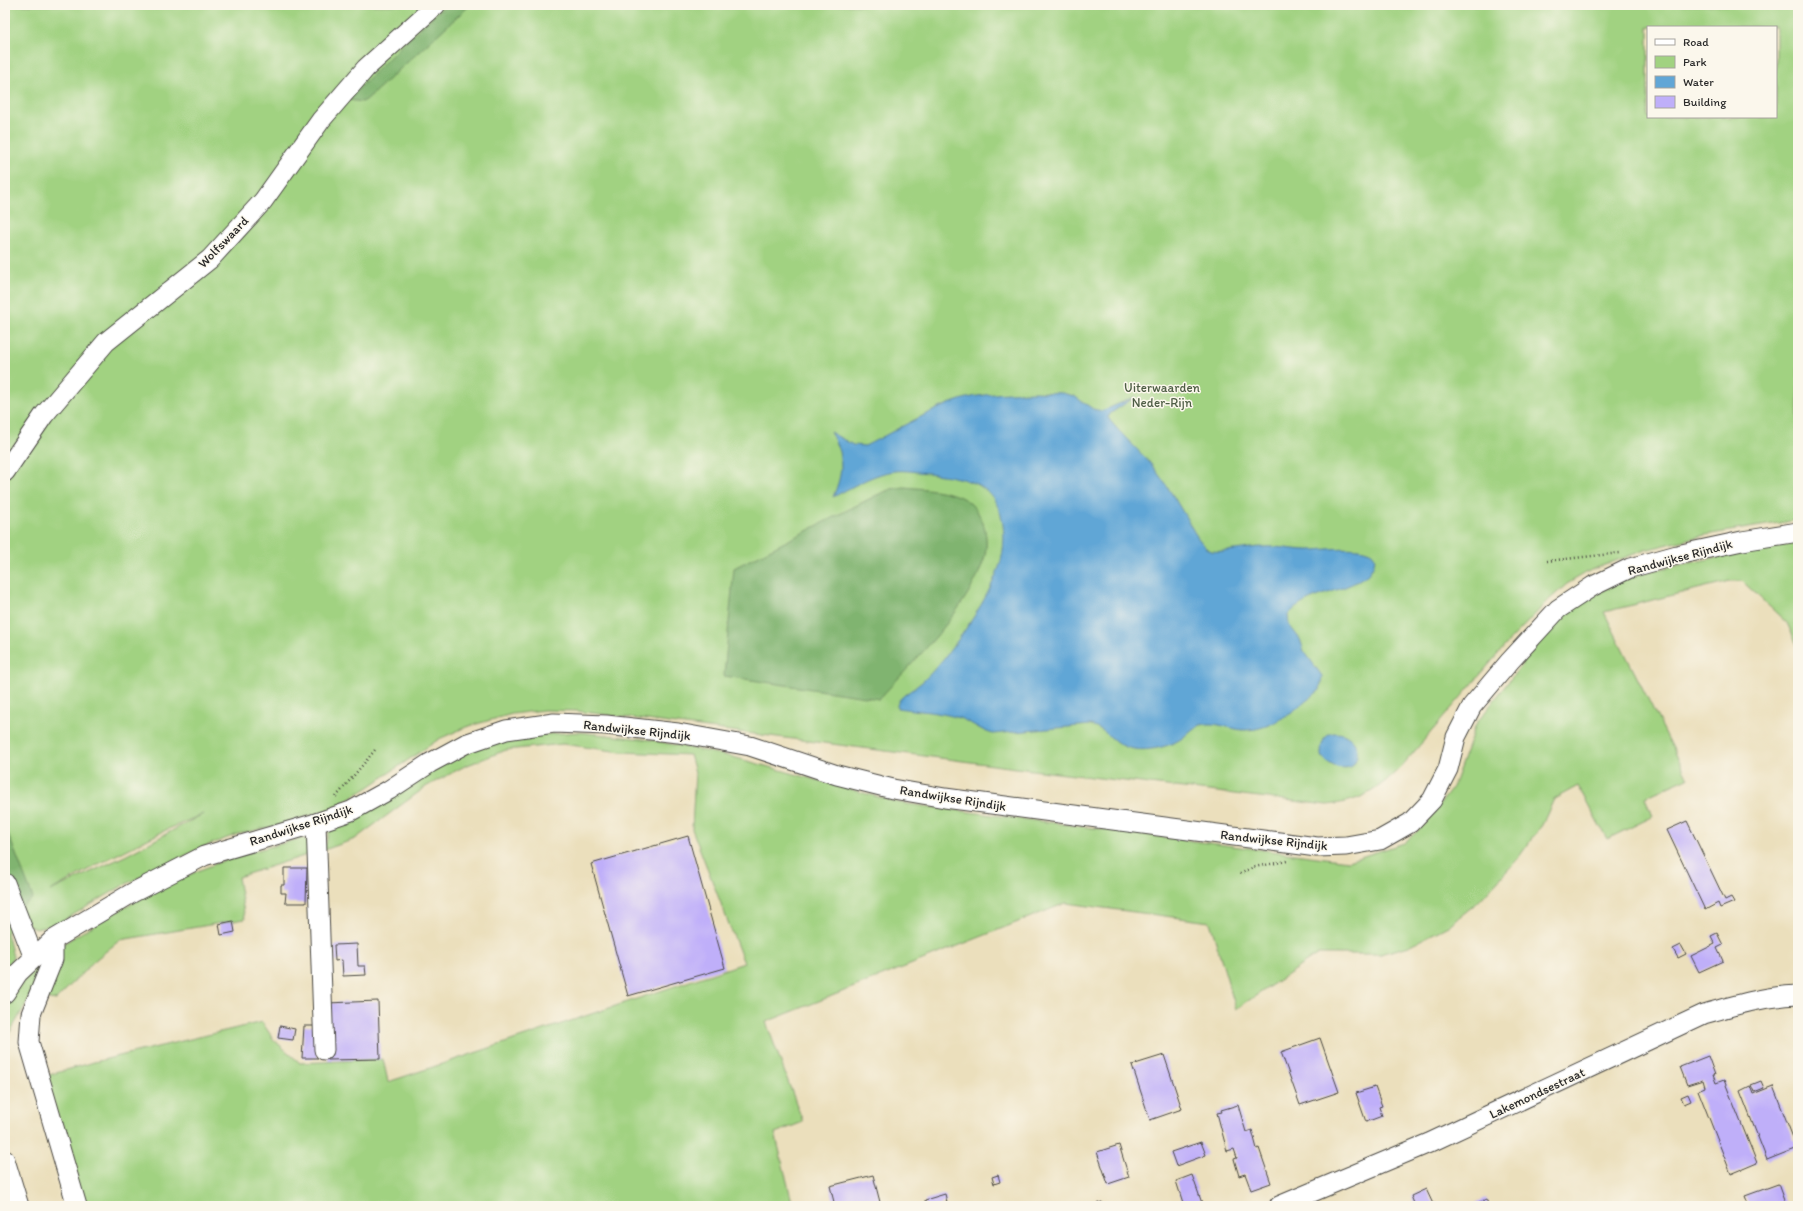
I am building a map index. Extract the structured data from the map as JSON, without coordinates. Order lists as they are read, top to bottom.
{
  "streets": {
    "street": ["Wolfswaard", "Randwijkse Rijndijk", "Lakemondsestraat"]
  },
  "parks": ["Uiterwaarden Neder-Rijn"],
  "legend": [
    "Road",
    "Park",
    "Water",
    "Building"
  ]
}
